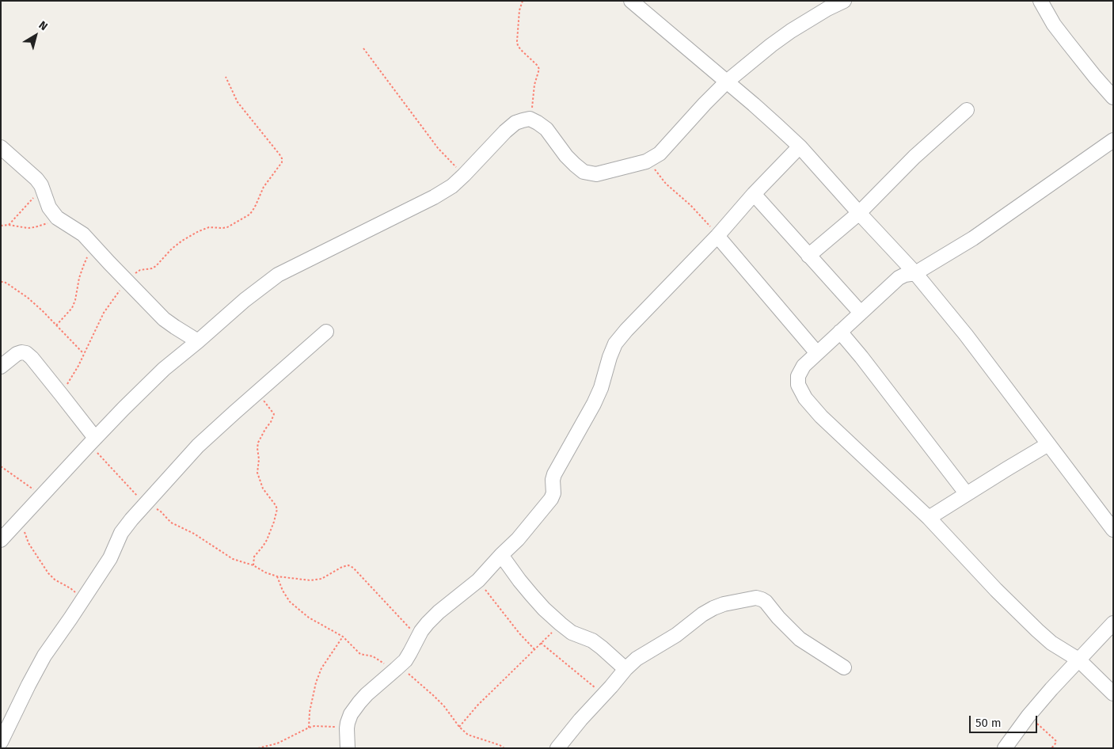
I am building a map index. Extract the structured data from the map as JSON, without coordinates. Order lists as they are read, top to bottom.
{
  "scale_bar": "50 m",
  "north": "top right"
}
